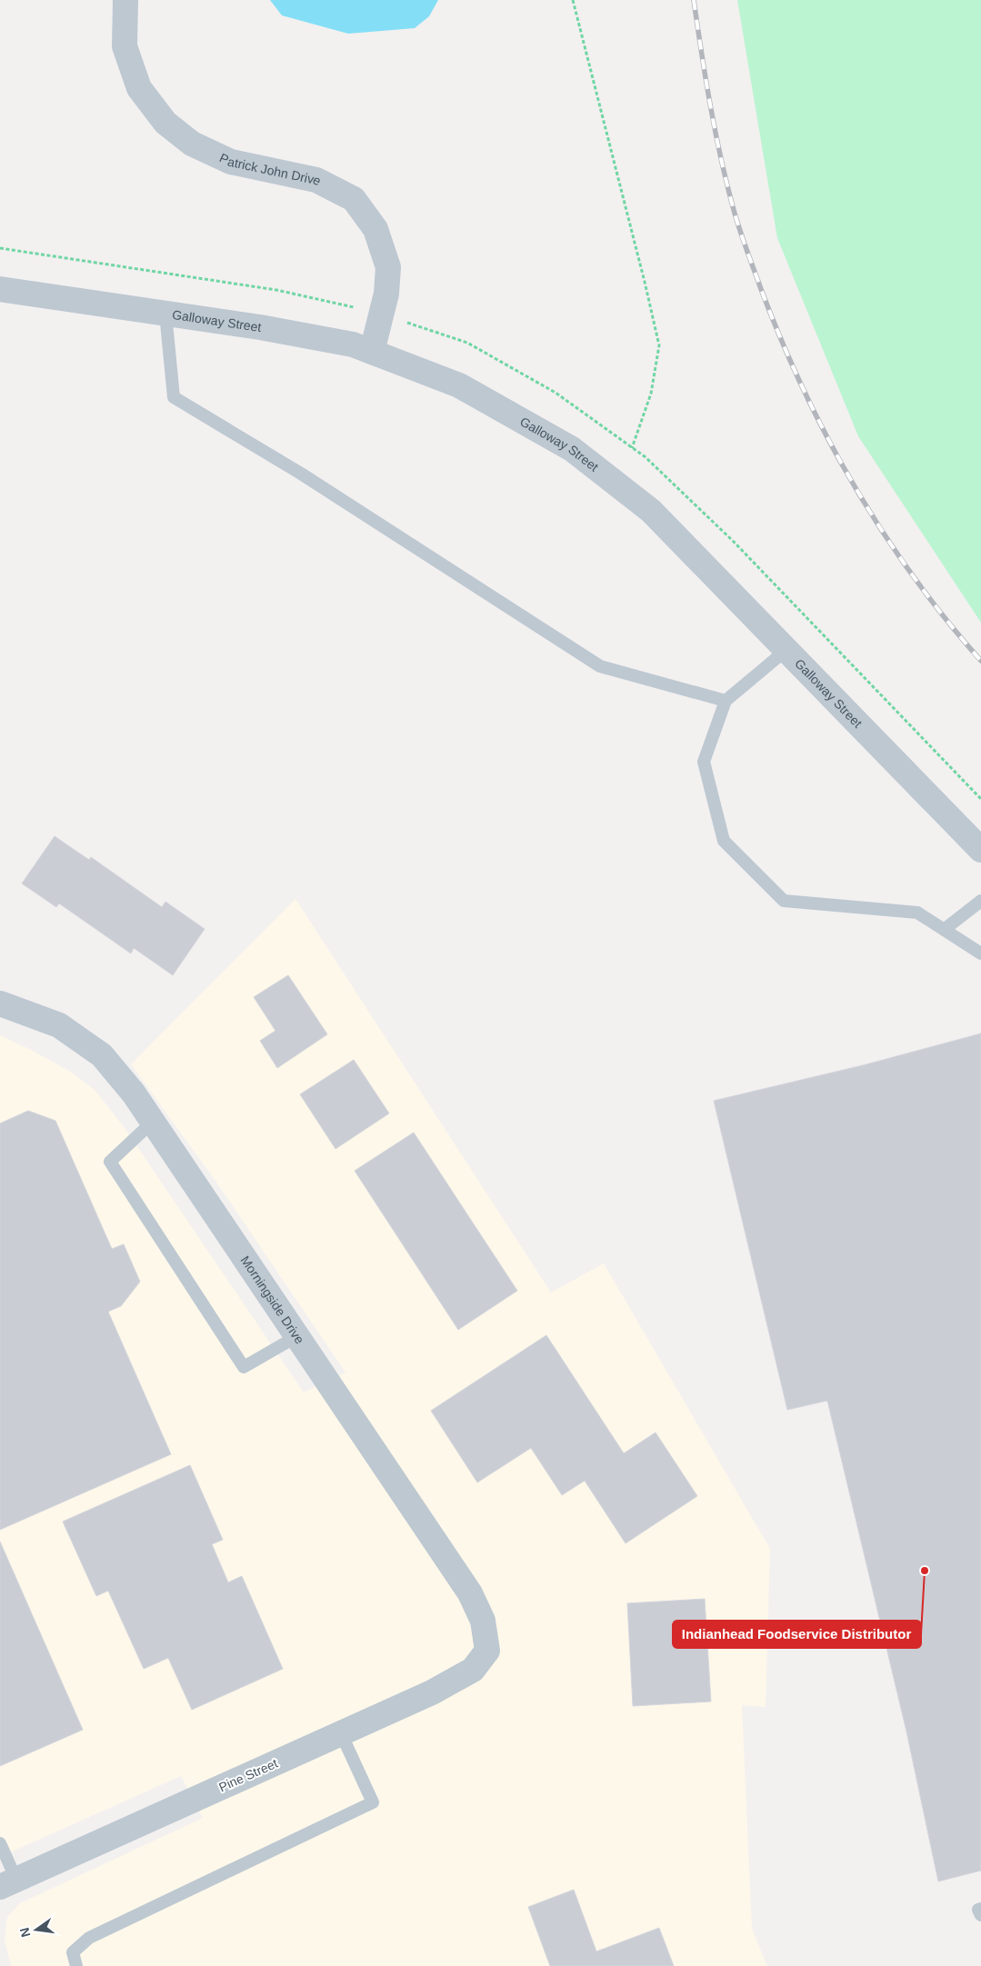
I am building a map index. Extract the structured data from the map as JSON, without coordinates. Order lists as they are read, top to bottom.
{
  "streets": {
    "street": [
      "Patrick John Drive",
      "Galloway Street",
      "Morningside Drive",
      "Pine Street"
    ]
  },
  "crossings": [
    ["Patrick John Drive", "Galloway Street"],
    ["Morningside Drive", "Pine Street"]
  ],
  "places": ["Indianhead Foodservice Distributor"],
  "north": "left"
}
